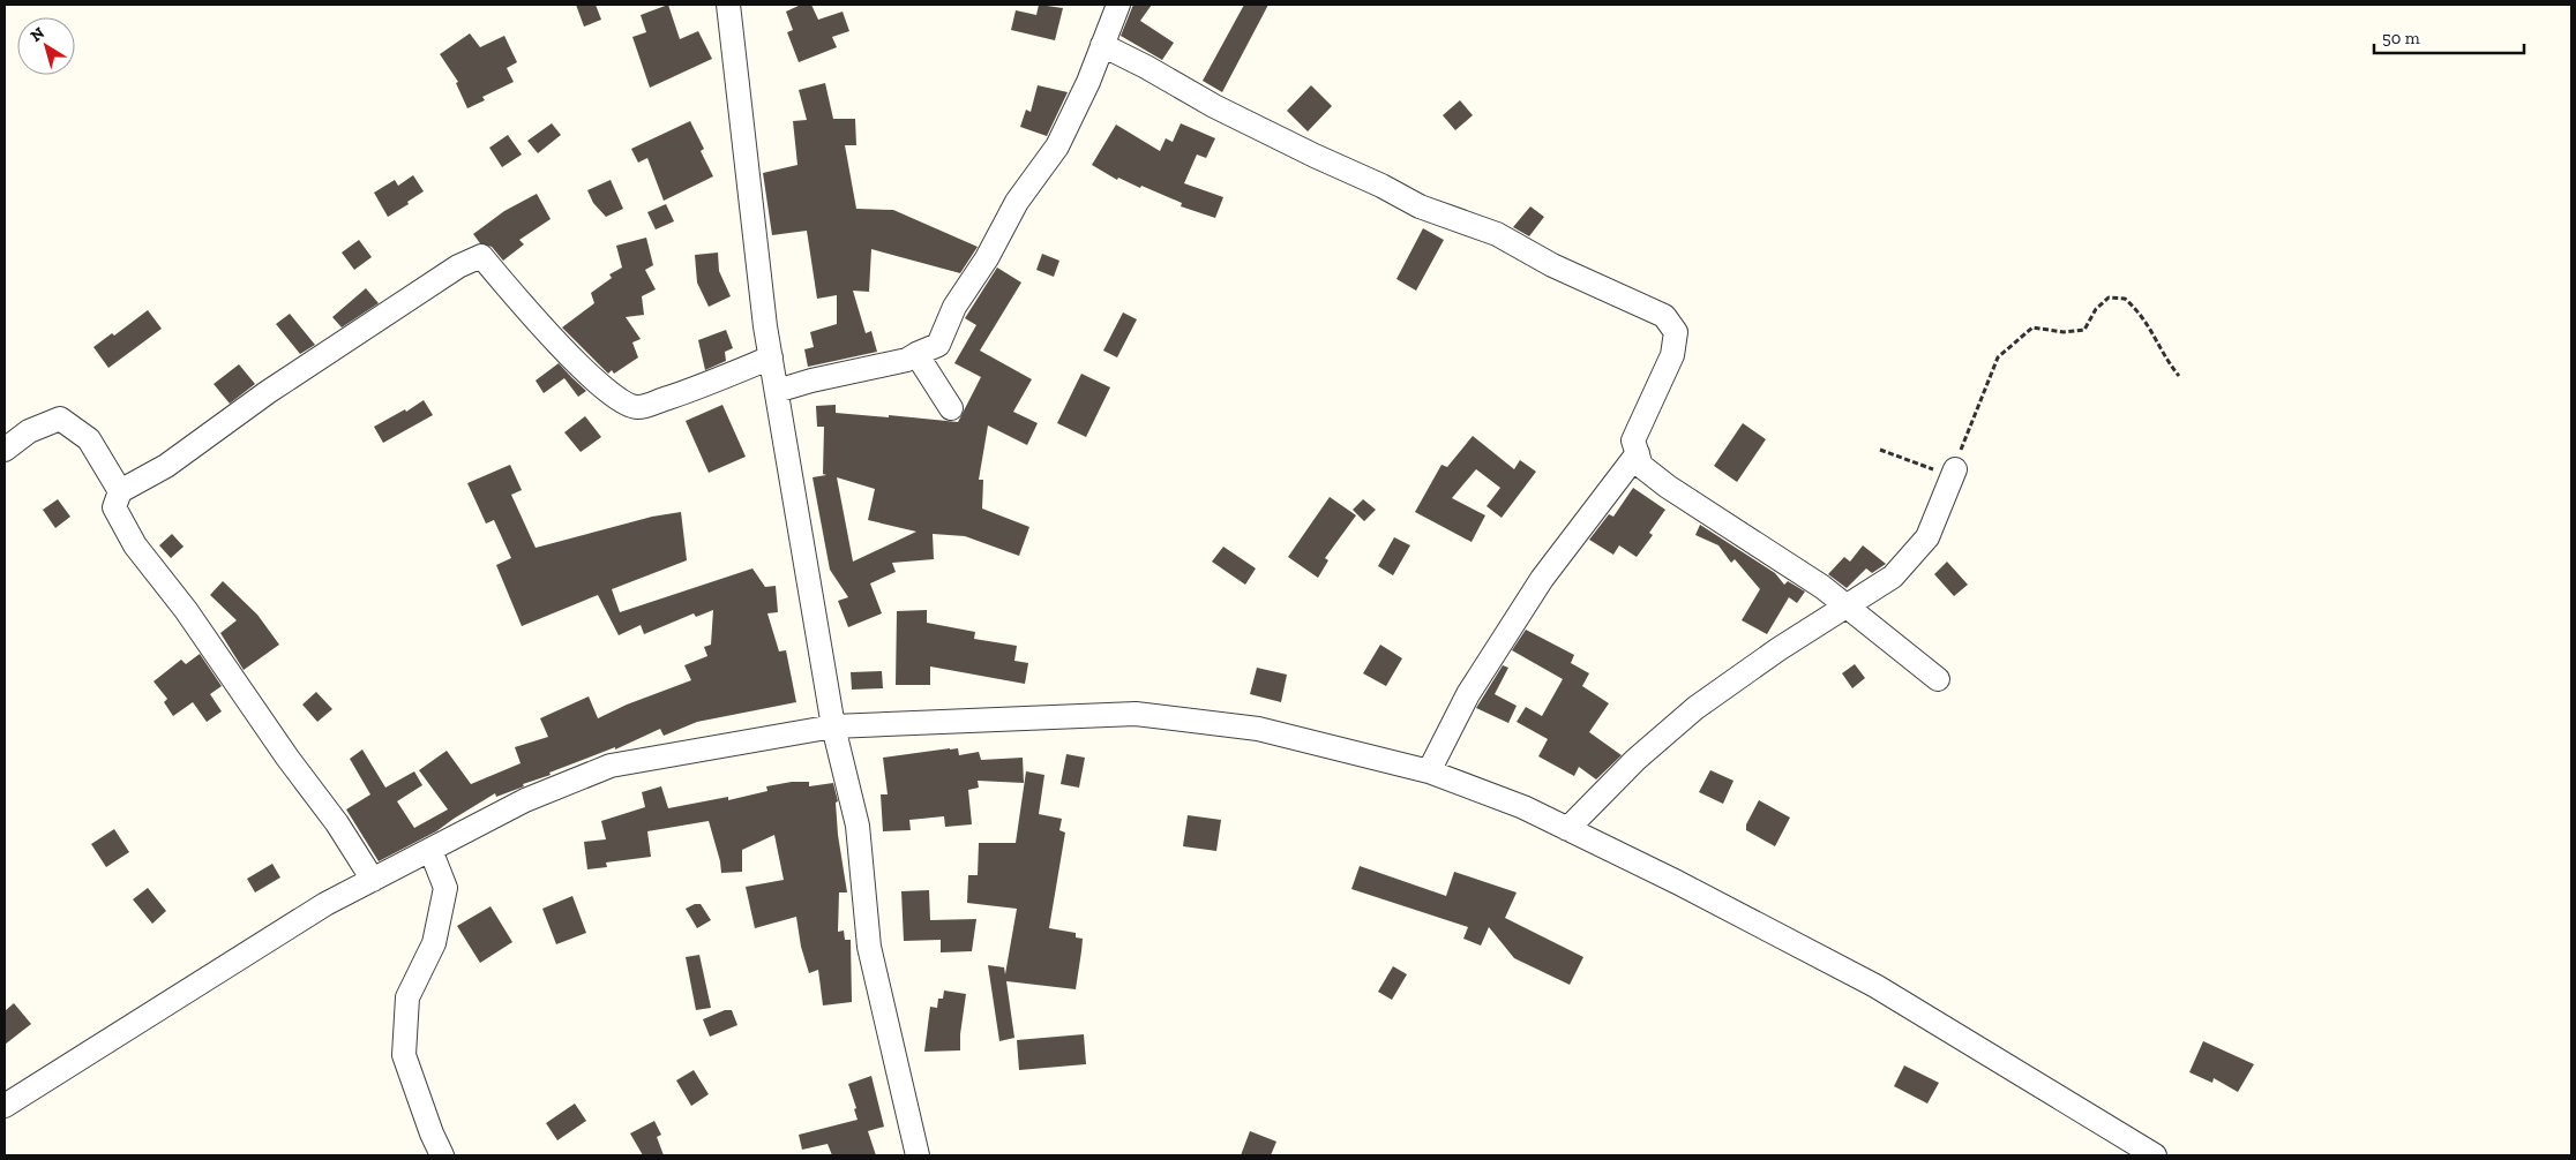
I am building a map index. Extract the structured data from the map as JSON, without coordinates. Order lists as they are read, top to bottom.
{
  "scale_bar": "50 m",
  "north": "top left"
}
